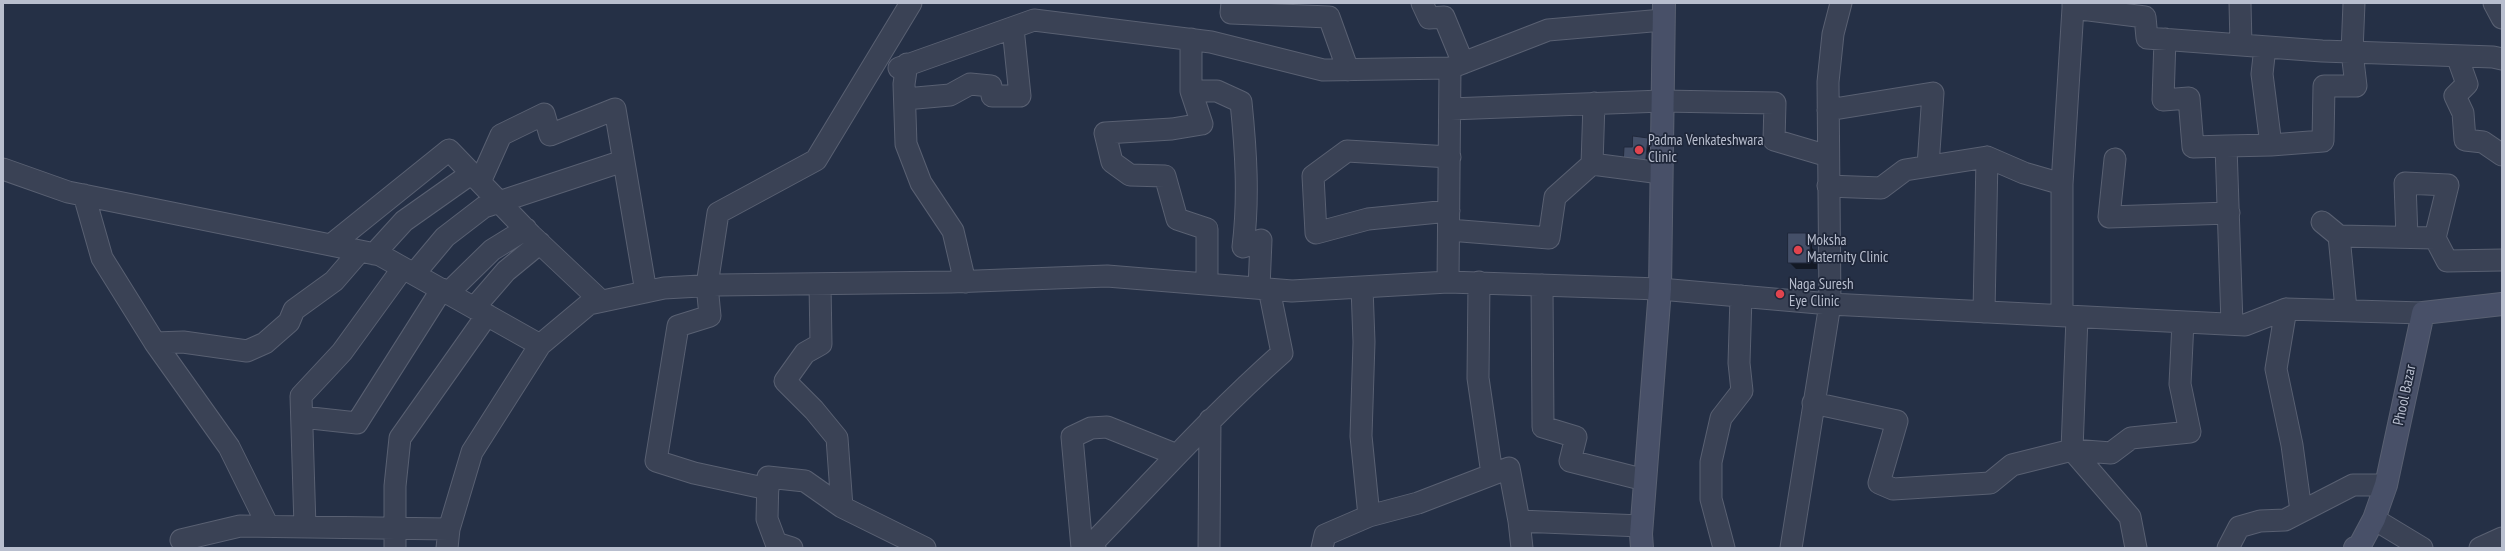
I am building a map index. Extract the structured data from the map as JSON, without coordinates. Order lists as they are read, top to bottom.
{
  "streets": {
    "street": ["Phool Bazar"]
  },
  "places": ["Padma Venkateshwara Clinic", "Moksha Maternity Clinic", "Naga Suresh Eye Clinic"]
}
